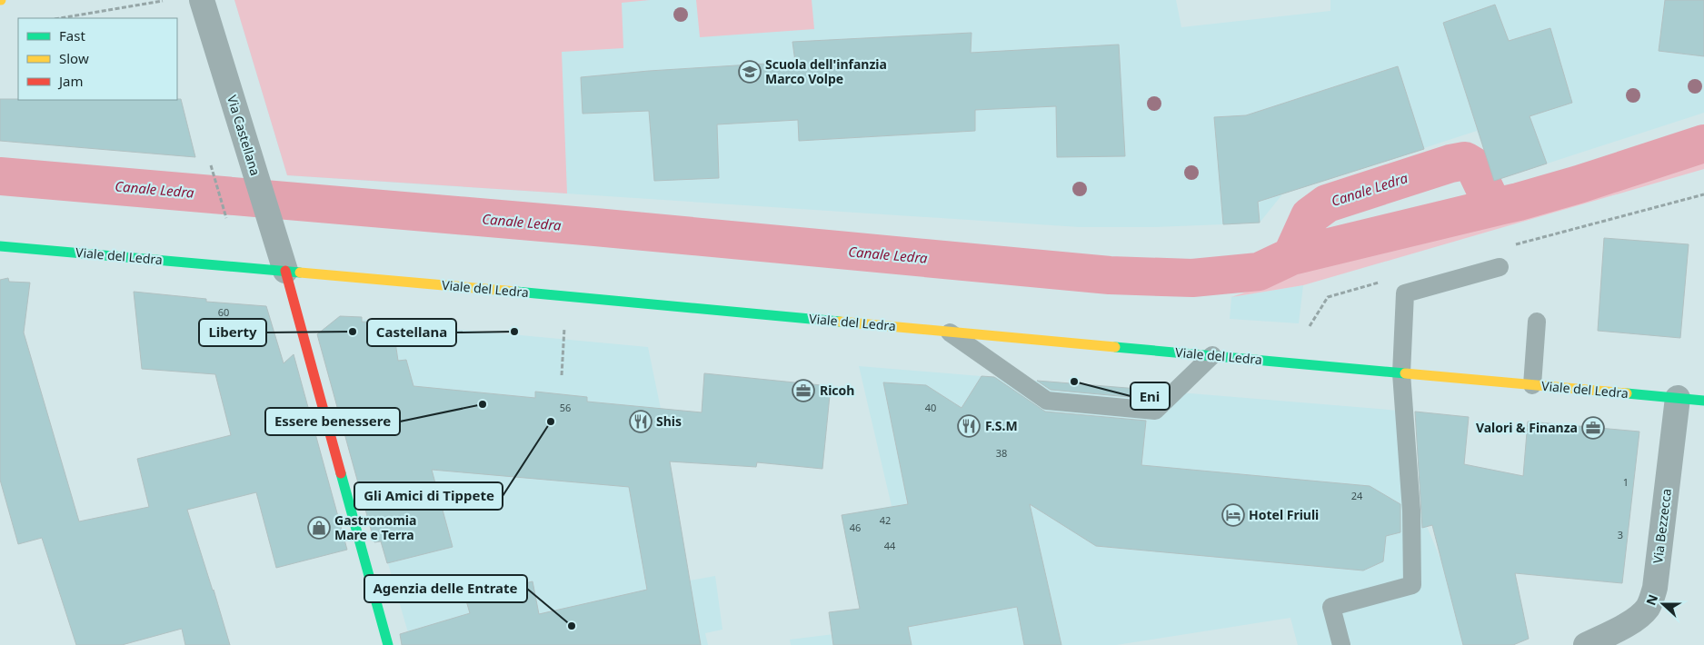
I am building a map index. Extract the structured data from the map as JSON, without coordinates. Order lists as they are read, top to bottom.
{
  "streets": {
    "main road": ["Viale del Ledra"],
    "street": ["Via Castellana", "Via Bezzecca"]
  },
  "crossings": [
    ["Via Castellana", "Viale del Ledra"],
    ["Viale del Ledra", "Via Bezzecca"]
  ],
  "water": ["Canale Ledra"],
  "places": {
    "school or university": ["Scuola dell'infanzia Marco Volpe"],
    "other": [
      "Liberty",
      "Castellana",
      "Eni",
      "Essere benessere",
      "Gli Amici di Tippete",
      "Agenzia delle Entrate"
    ],
    "office": ["Ricoh", "Valori & Finanza"],
    "restaurant": ["Shis", "F.S.M"],
    "hotel": ["Hotel Friuli"],
    "shop": ["Gastronomia Mare e Terra"]
  },
  "house_numbers": [
    "60",
    "56",
    "40",
    "38",
    "1",
    "24",
    "42",
    "46",
    "3",
    "44"
  ],
  "legend": ["Fast", "Slow", "Jam"],
  "north": "left"
}
